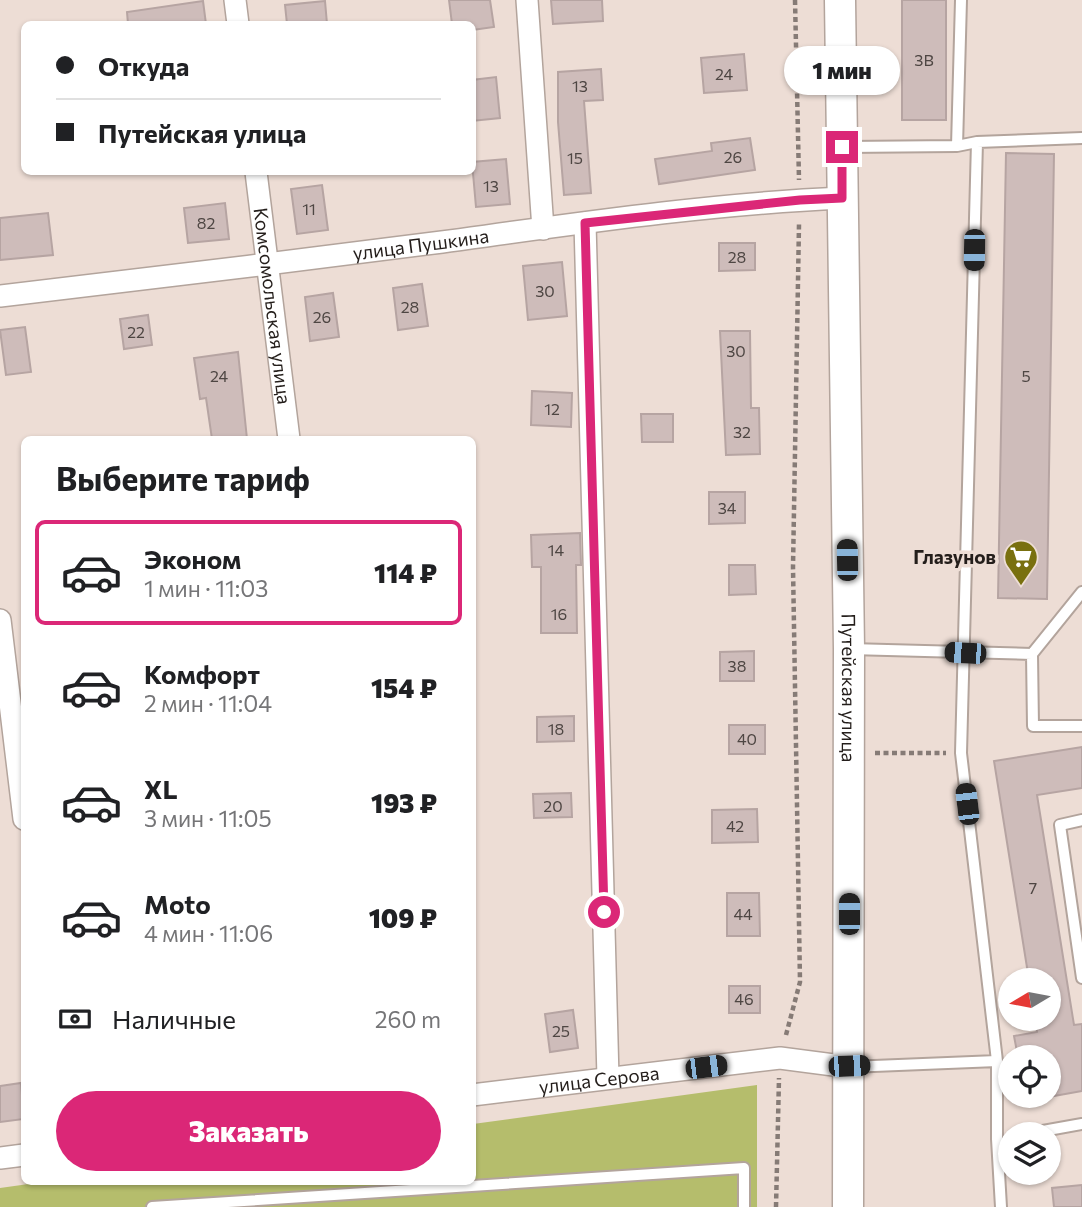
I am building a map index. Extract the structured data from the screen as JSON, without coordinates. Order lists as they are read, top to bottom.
{
  "streets": {
    "main road": ["Путейская улица"],
    "street": ["улица Пушкина", "Комсомольская улица", "улица Серова"]
  },
  "crossings": [
    ["улица Пушкина", "Комсомольская улица"],
    ["улица Пушкина", "Путейская улица"],
    ["Путейская улица", "улица Серова"]
  ],
  "places": {
    "supermarket": ["Глазунов"]
  },
  "house_numbers": [
    "3В",
    "24",
    "13",
    "26",
    "15",
    "13",
    "11",
    "82",
    "28",
    "30",
    "28",
    "26",
    "22",
    "30",
    "24",
    "5",
    "12",
    "32",
    "34",
    "14",
    "16",
    "38",
    "18",
    "40",
    "20",
    "42",
    "7",
    "44",
    "46",
    "25"
  ],
  "north": "left",
  "page": {
    "banner": ["Откуда", "Путейская улица"],
    "bubble": "1 мин",
    "heading": "Выберите тариф",
    "list": [
      {
        "name": "Эконом",
        "note": "1 мин · 11:03",
        "value": "114 ₽"
      },
      {
        "name": "Комфорт",
        "note": "2 мин · 11:04",
        "value": "154 ₽"
      },
      {
        "name": "XL",
        "note": "3 мин · 11:05",
        "value": "193 ₽"
      },
      {
        "name": "Moto",
        "note": "4 мин · 11:06",
        "value": "109 ₽"
      }
    ],
    "pay": ["Наличные", "260 m"],
    "buttons": "Заказать"
  }
}
